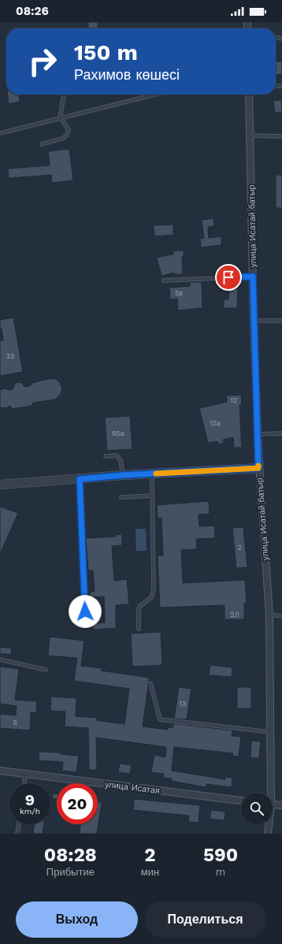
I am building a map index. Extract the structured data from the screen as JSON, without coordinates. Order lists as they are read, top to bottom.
{
  "streets": {
    "street": ["улица Исатай батыр", "улица Исатая"]
  },
  "house_numbers": [
    "5в",
    "33",
    "12",
    "12а",
    "65а",
    "2",
    "2/!",
    "13",
    "5"
  ],
  "page": {
    "status": "08:26",
    "turn": ["150 m", "Рахимов көшесі"],
    "speed": "9 km/h",
    "limit": "20",
    "eta": [
      "08:28",
      "Прибытие",
      "2",
      "мин",
      "590",
      "m"
    ],
    "buttons": ["Выход", "Поделиться"]
  }
}
